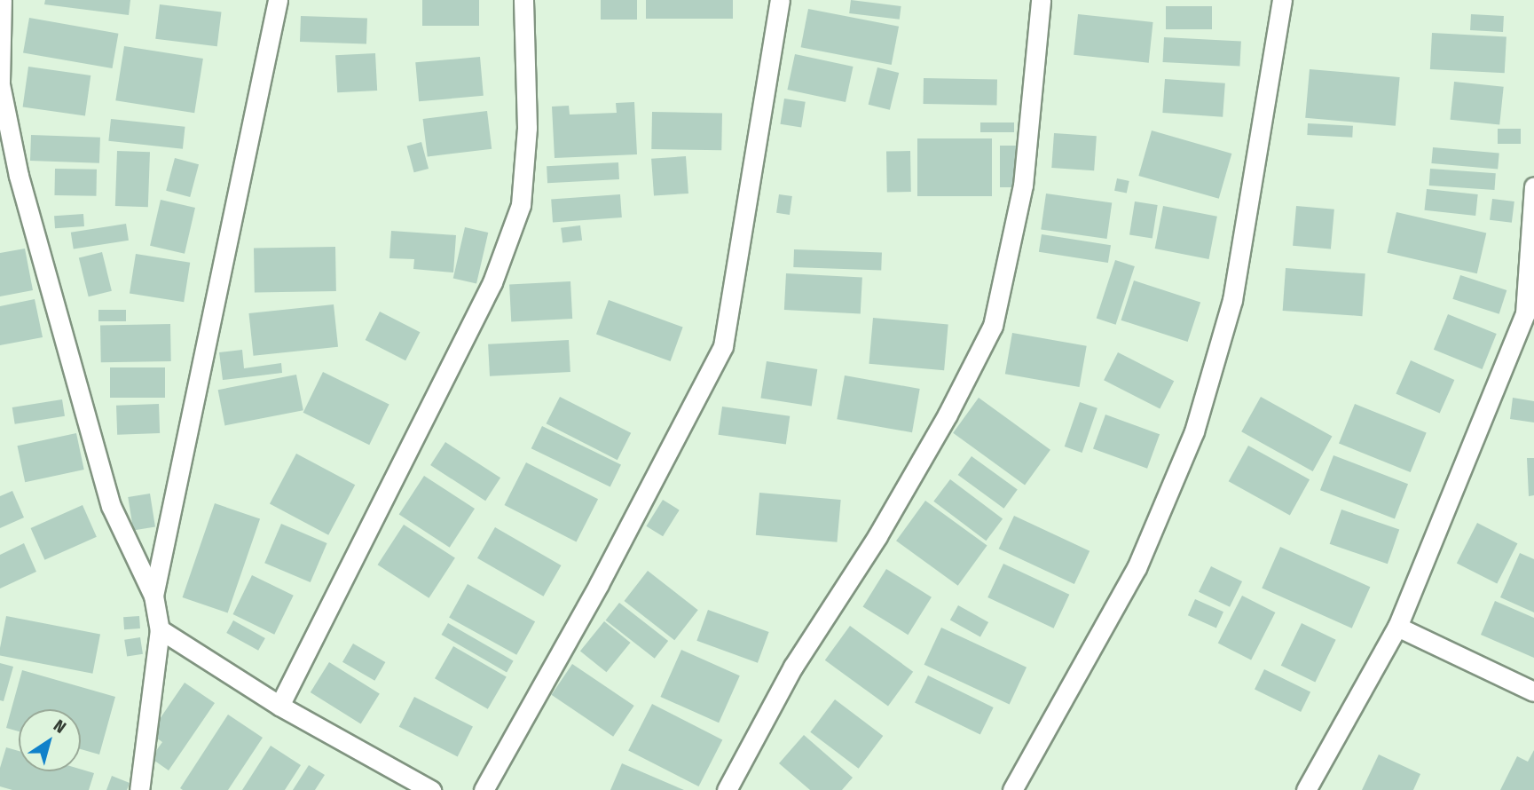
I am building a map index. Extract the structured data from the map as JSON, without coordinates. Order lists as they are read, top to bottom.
{
  "north": "top right"
}
